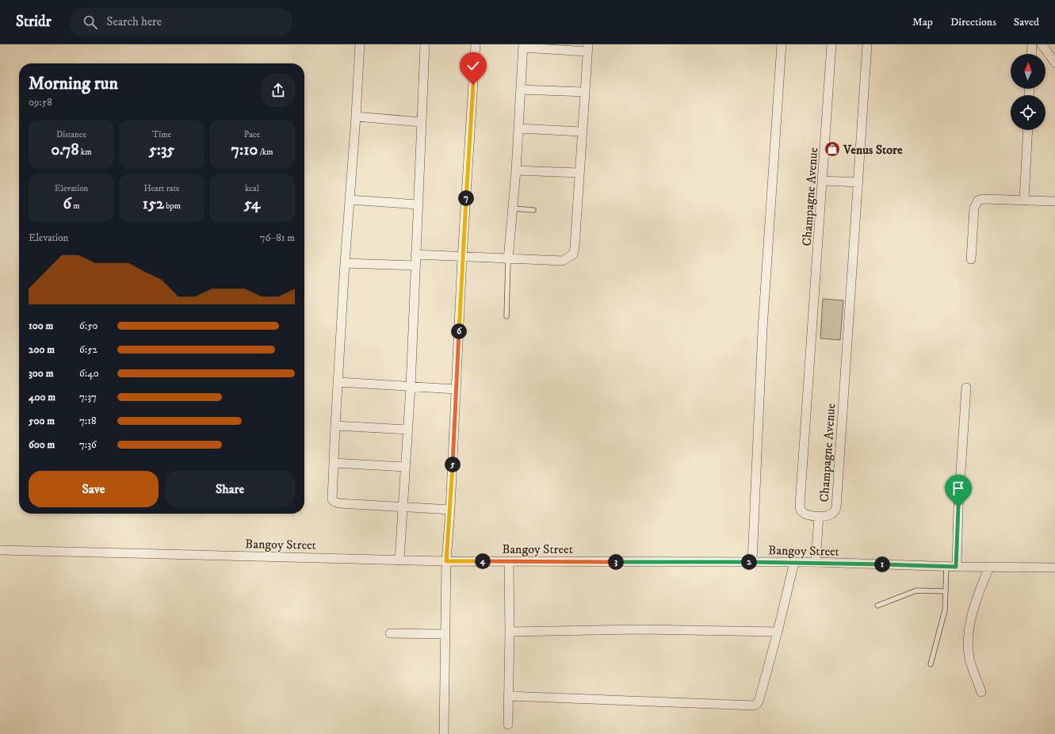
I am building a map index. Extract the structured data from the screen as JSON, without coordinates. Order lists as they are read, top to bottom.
{
  "streets": {
    "street": ["Champagne Avenue", "Bangoy Street"]
  },
  "places": {
    "shop": ["Venus Store"]
  },
  "north": "top",
  "page": {
    "header": "Stridr",
    "search": "Search here",
    "nav": ["Map", "Directions", "Saved"],
    "heading": ["Morning run", "09:58"],
    "stats": [
      ["Distance", "0.78 km"],
      ["Time", "5:35"],
      ["Pace", "7:10 /km"],
      ["Elevation", "6 m"],
      ["Heart rate", "152 bpm"],
      ["kcal", "54"]
    ],
    "pins": [
      "7",
      "6",
      "5",
      "4",
      "2",
      "3",
      "1"
    ],
    "chart": ["Elevation", "76–81 m"],
    "list": [
      {
        "name": "100 m",
        "note": "6:50"
      },
      {
        "name": "200 m",
        "note": "6:52"
      },
      {
        "name": "300 m",
        "note": "6:40"
      },
      {
        "name": "400 m",
        "note": "7:37"
      },
      {
        "name": "500 m",
        "note": "7:18"
      },
      {
        "name": "600 m",
        "note": "7:36"
      }
    ],
    "buttons": ["Save", "Share"]
  }
}
